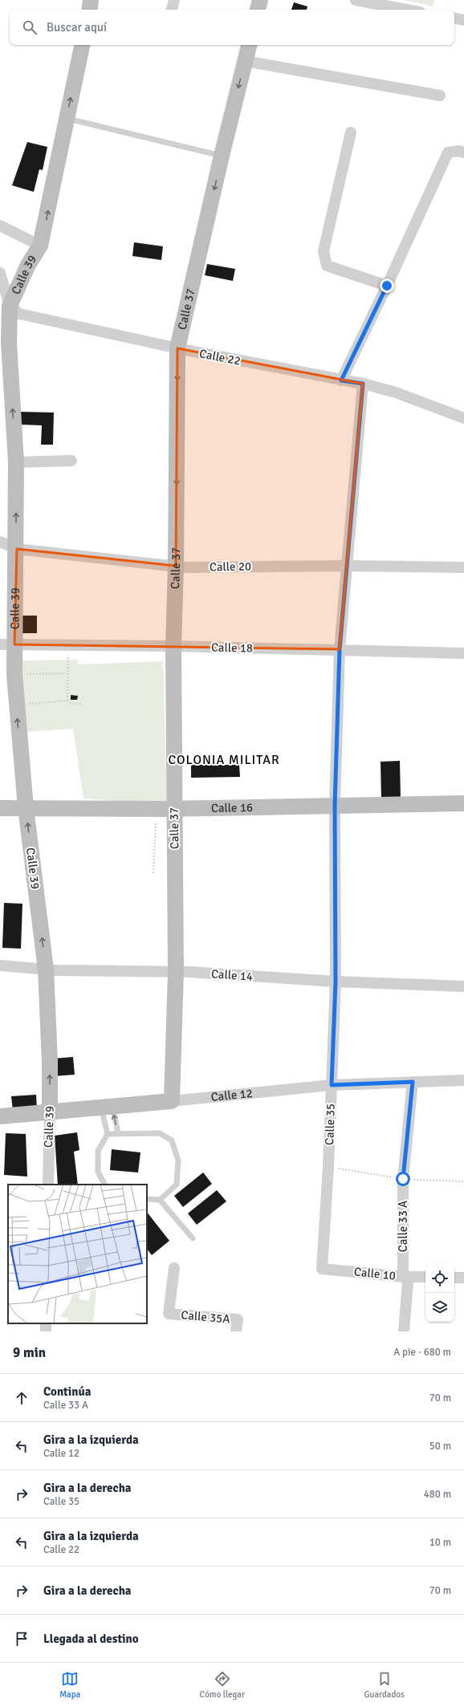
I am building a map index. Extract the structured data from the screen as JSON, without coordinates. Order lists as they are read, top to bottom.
{
  "streets": {
    "main road": [
      "Calle 39",
      "Calle 37",
      "Calle 16",
      "Calle 12"
    ],
    "street": [
      "Calle 22",
      "Calle 20",
      "Calle 18",
      "Calle 14",
      "Calle 35",
      "Calle 33 A",
      "Calle 10",
      "Calle 35A"
    ]
  },
  "crossings": [
    ["Calle 39", "Calle 22"],
    ["Calle 39", "Calle 20"],
    ["Calle 39", "Calle 18"],
    ["Calle 39", "Calle 16"],
    ["Calle 39", "Calle 14"],
    ["Calle 39", "Calle 12"],
    ["Calle 37", "Calle 22"],
    ["Calle 37", "Calle 20"],
    ["Calle 37", "Calle 18"],
    ["Calle 37", "Calle 16"],
    ["Calle 37", "Calle 14"],
    ["Calle 37", "Calle 12"],
    ["Calle 22", "Calle 35"],
    ["Calle 20", "Calle 35"],
    ["Calle 18", "Calle 35"],
    ["Calle 16", "Calle 35"],
    ["Calle 14", "Calle 35"],
    ["Calle 12", "Calle 35"],
    ["Calle 12", "Calle 33 A"],
    ["Calle 35", "Calle 10"],
    ["Calle 33 A", "Calle 10"]
  ],
  "one_way": ["Calle 39", "Calle 37"],
  "districts": ["COLONIA MILITAR"],
  "page": {
    "search": "Buscar aquí",
    "heading": ["9 min", "A pie · 680 m"],
    "list": [
      ["Continúa", "Calle 33 A", "70 m"],
      ["Gira a la izquierda", "Calle 12", "50 m"],
      ["Gira a la derecha", "Calle 35", "480 m"],
      ["Gira a la izquierda", "Calle 22", "10 m"],
      ["Gira a la derecha", "70 m"],
      "Llegada al destino"
    ],
    "nav": ["Mapa", "Cómo llegar", "Guardados"]
  }
}
